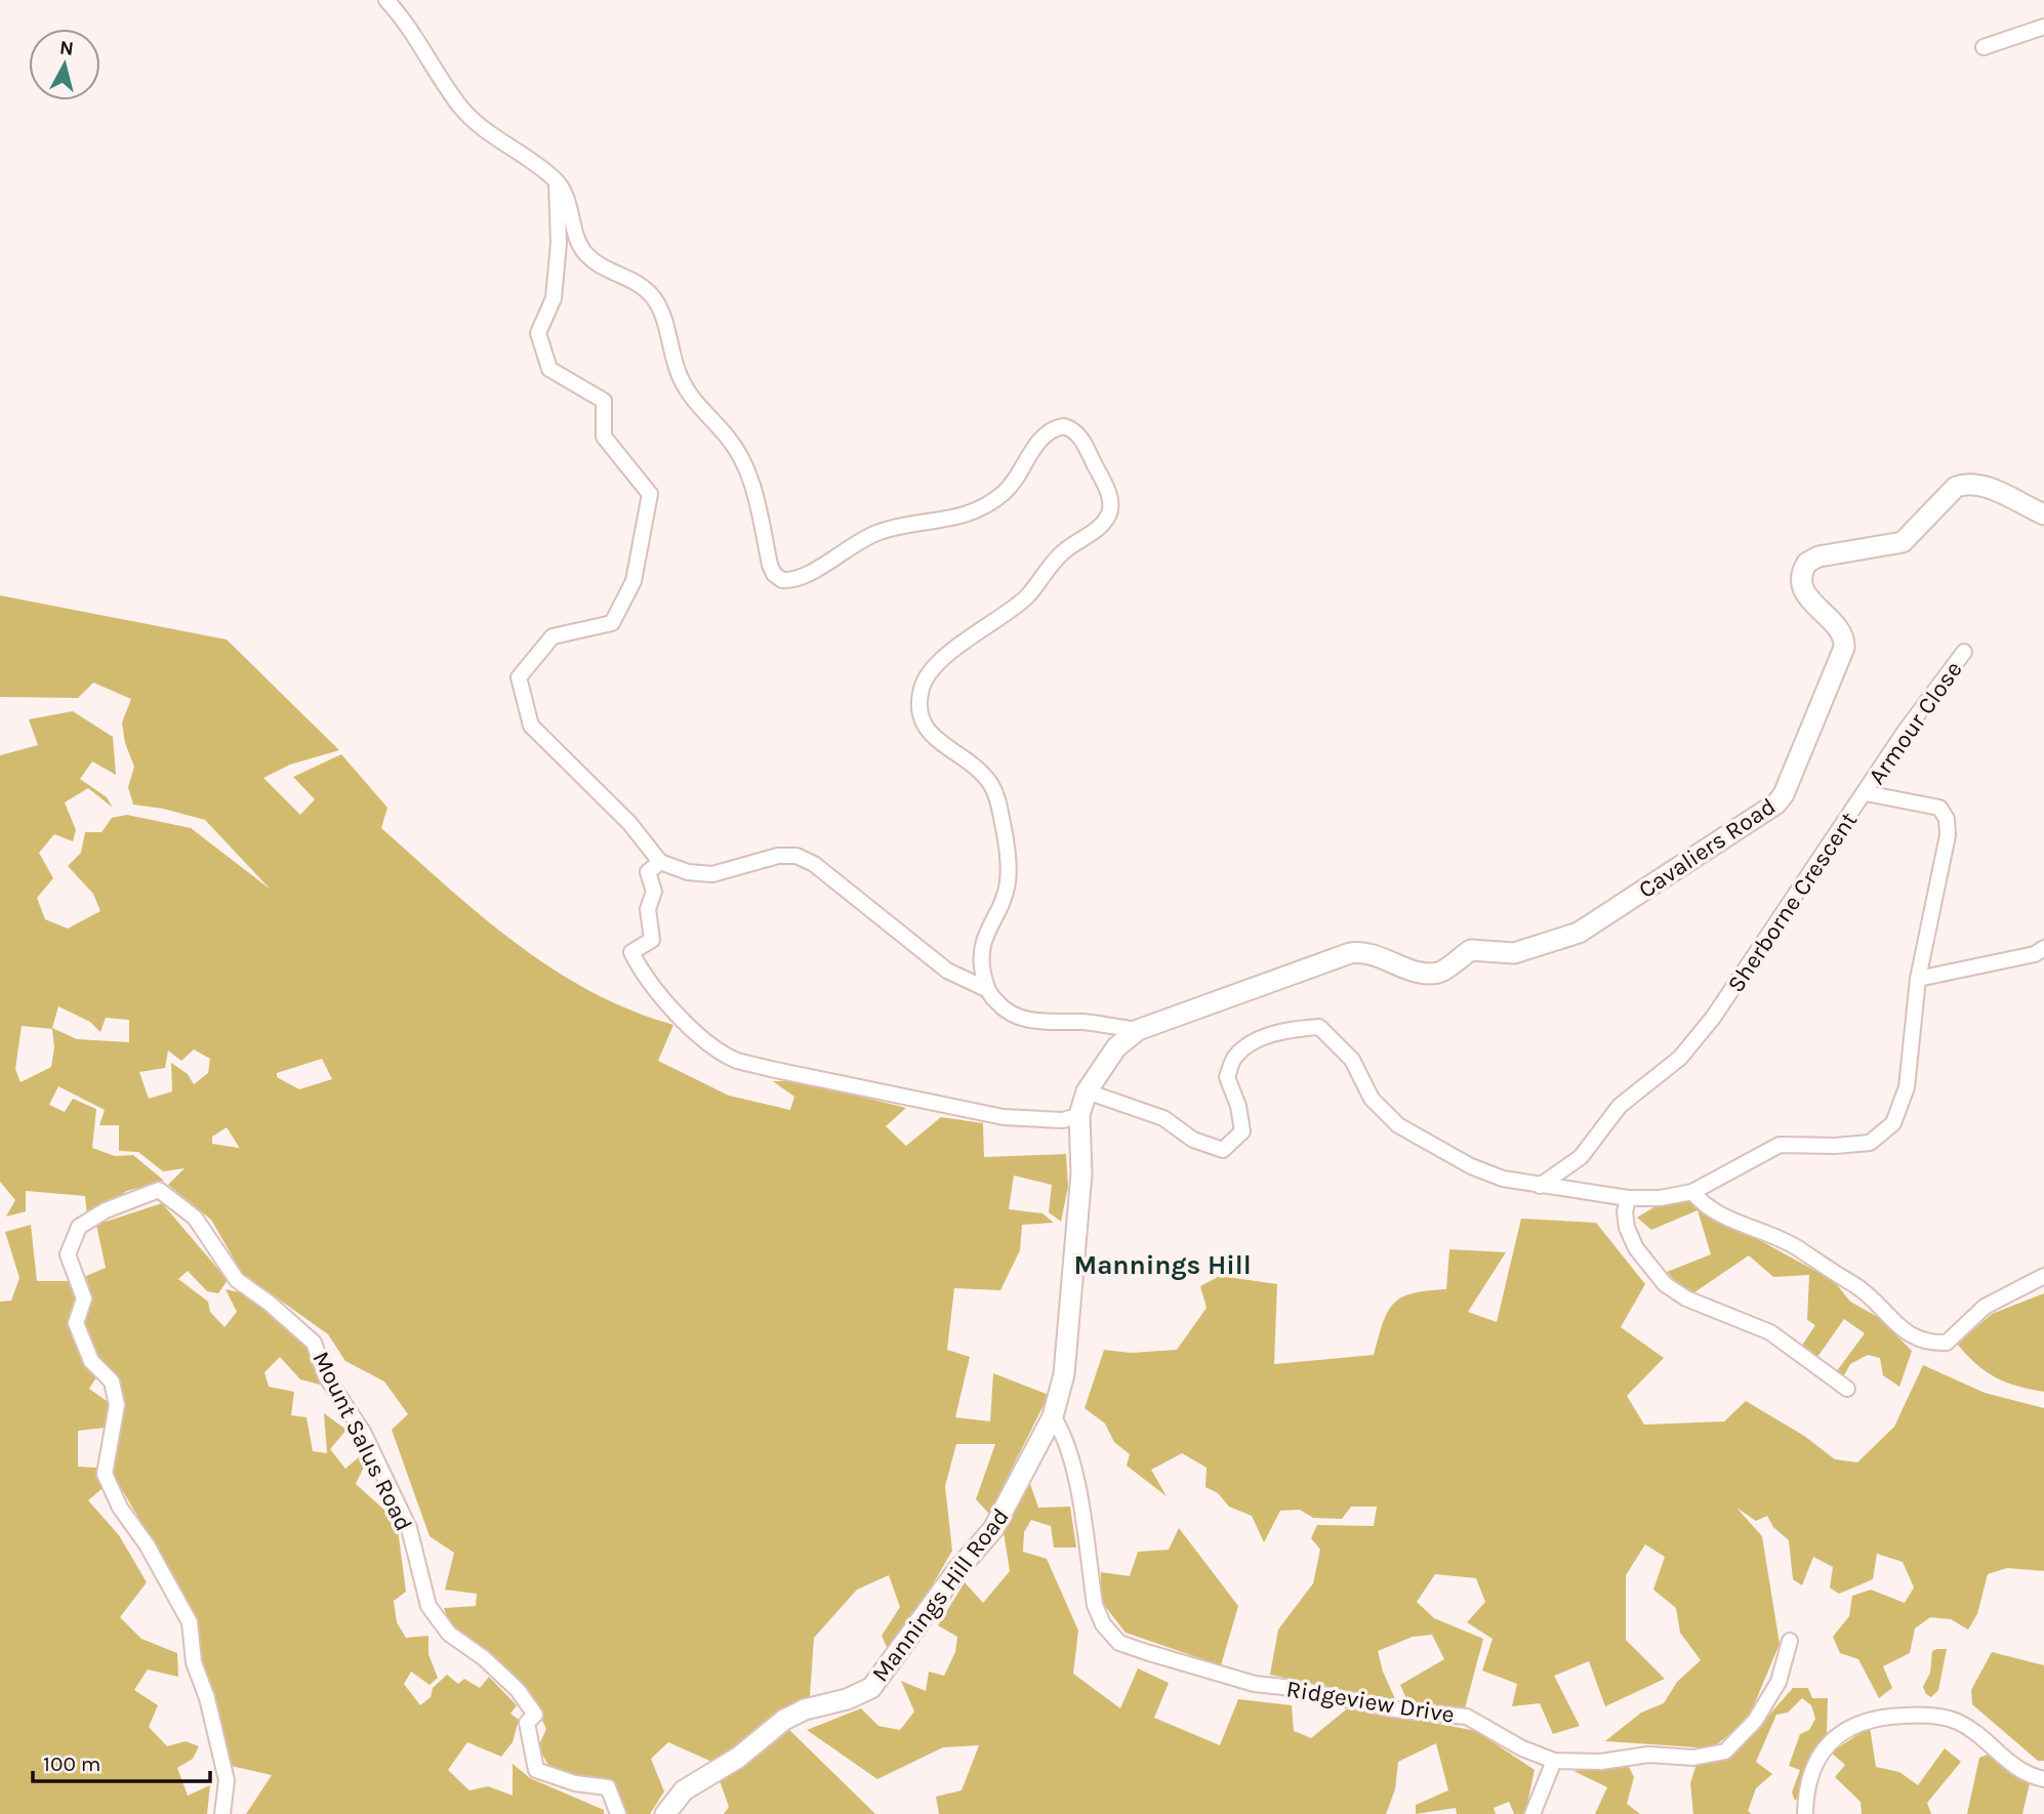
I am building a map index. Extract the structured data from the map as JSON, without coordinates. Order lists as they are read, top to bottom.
{
  "streets": {
    "main road": ["Cavaliers Road", "Mannings Hill Road"],
    "street": [
      "Armour Close",
      "Sherborne Crescent",
      "Mount Salus Road",
      "Ridgeview Drive"
    ]
  },
  "crossings": [
    ["Armour Close", "Sherborne Crescent"],
    ["Cavaliers Road", "Mannings Hill Road"],
    ["Mannings Hill Road", "Ridgeview Drive"]
  ],
  "districts": ["Mannings Hill"],
  "scale_bar": "100 m",
  "north": "top"
}
